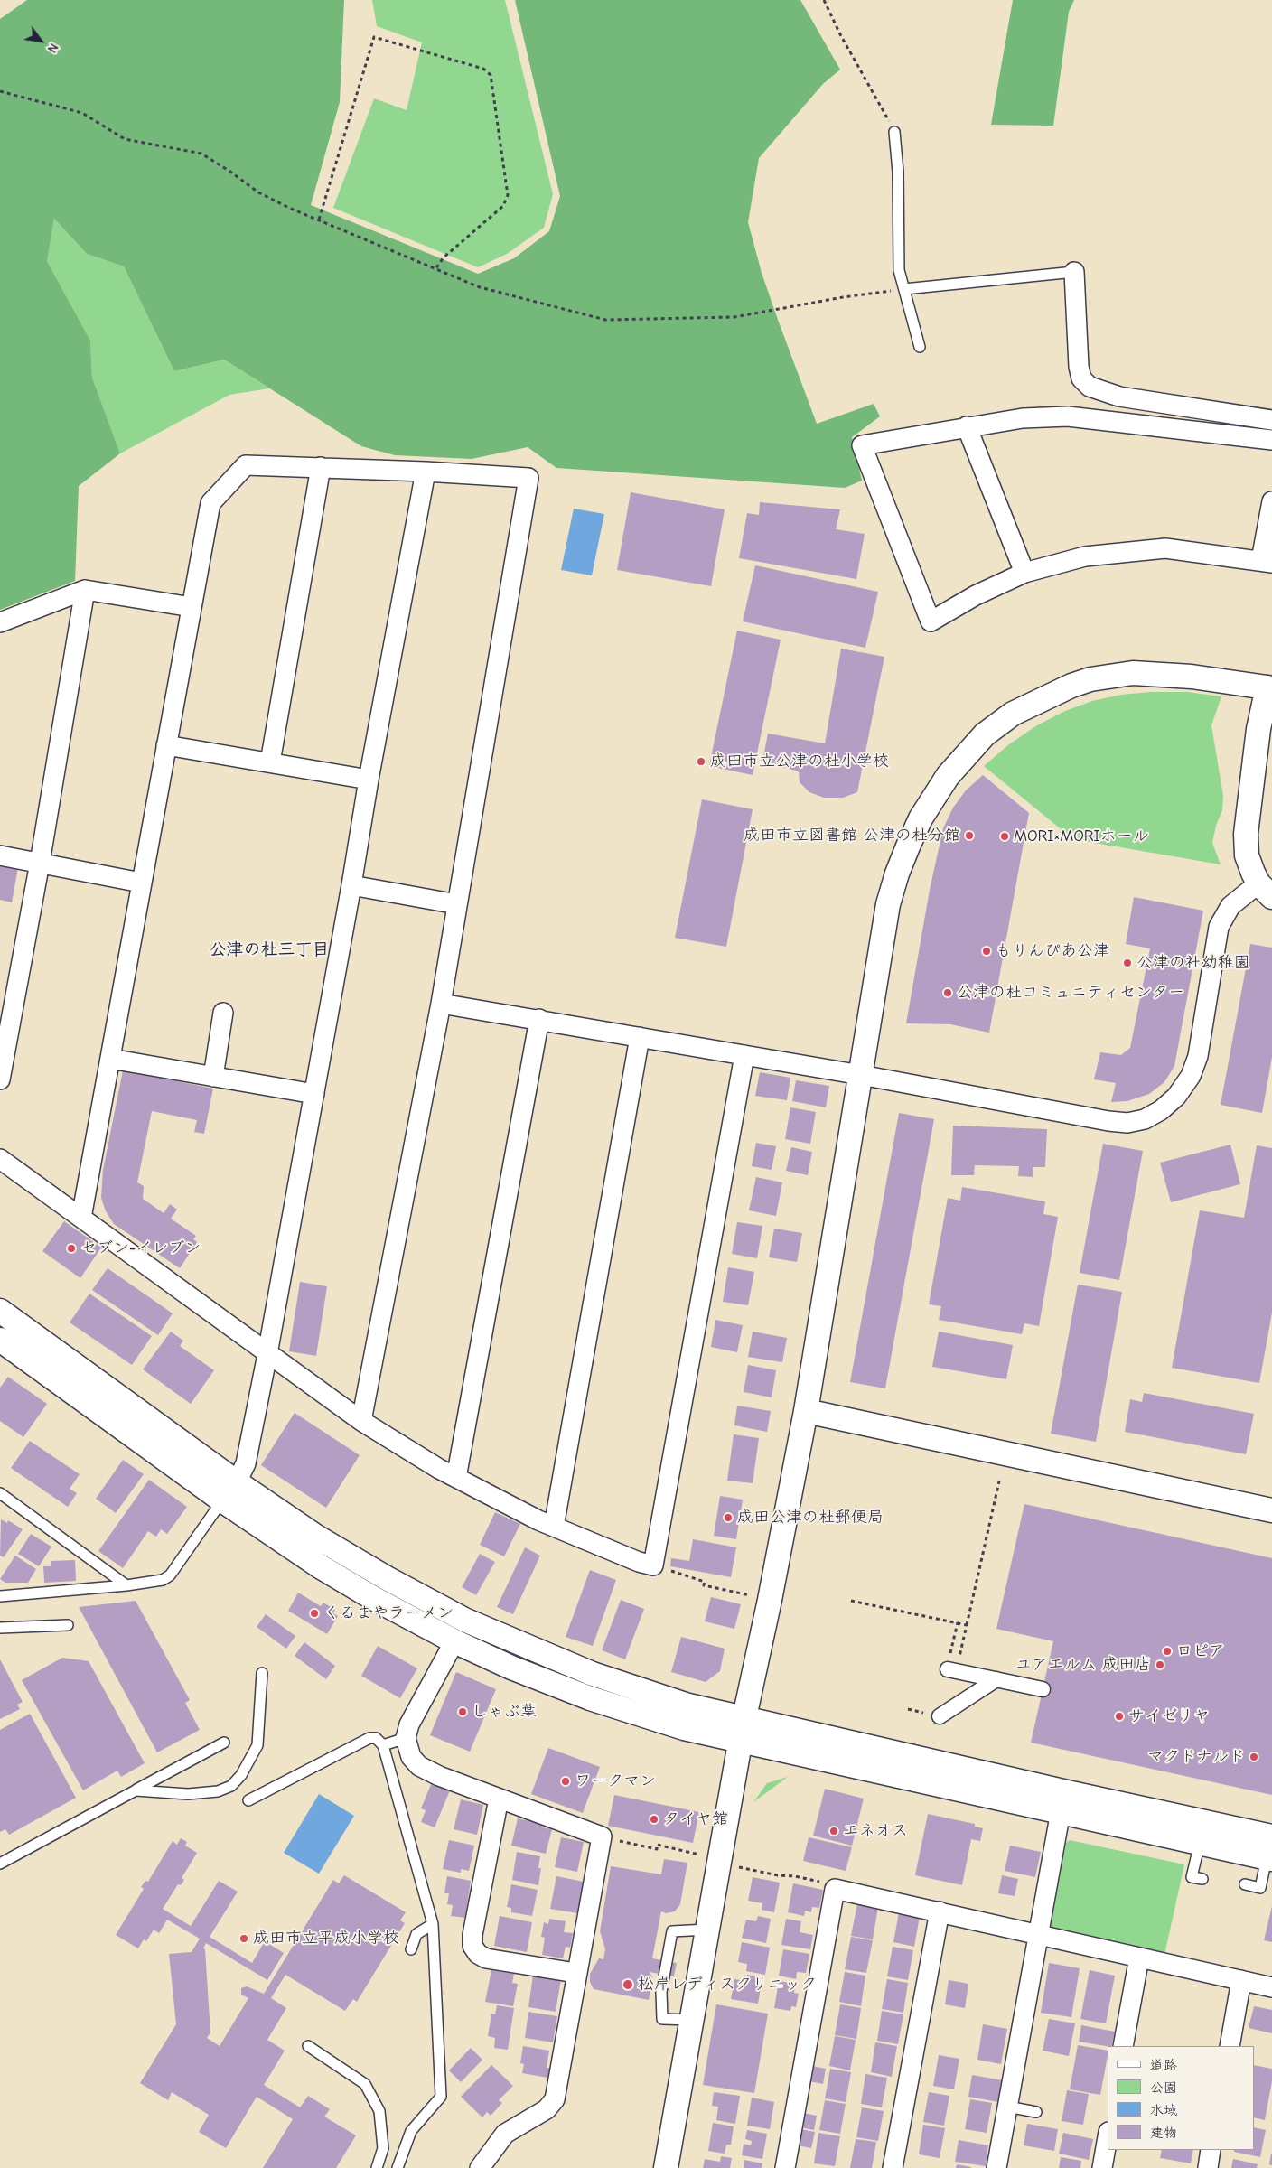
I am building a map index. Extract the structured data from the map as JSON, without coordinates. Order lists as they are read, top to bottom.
{
  "districts": ["公津の杜三丁目"],
  "places": [
    "成田市立公津の杜小学校",
    "成田市立図書館 公津の杜分館",
    "MORI×MORIホール",
    "もりんぴあ公津",
    "公津の社幼稚園",
    "公津の杜コミュニティセンター",
    "セブン-イレブン",
    "成田公津の杜郵便局",
    "くるまやラーメン",
    "ロピア",
    "ユアエルム 成田店",
    "しゃぶ葉",
    "サイゼリヤ",
    "マクドナルド",
    "ワークマン",
    "タイヤ館",
    "エネオス",
    "成田市立平成小学校",
    "松岸レディスクリニック"
  ],
  "legend": [
    "道路",
    "公園",
    "水域",
    "建物"
  ],
  "north": "bottom right"
}
